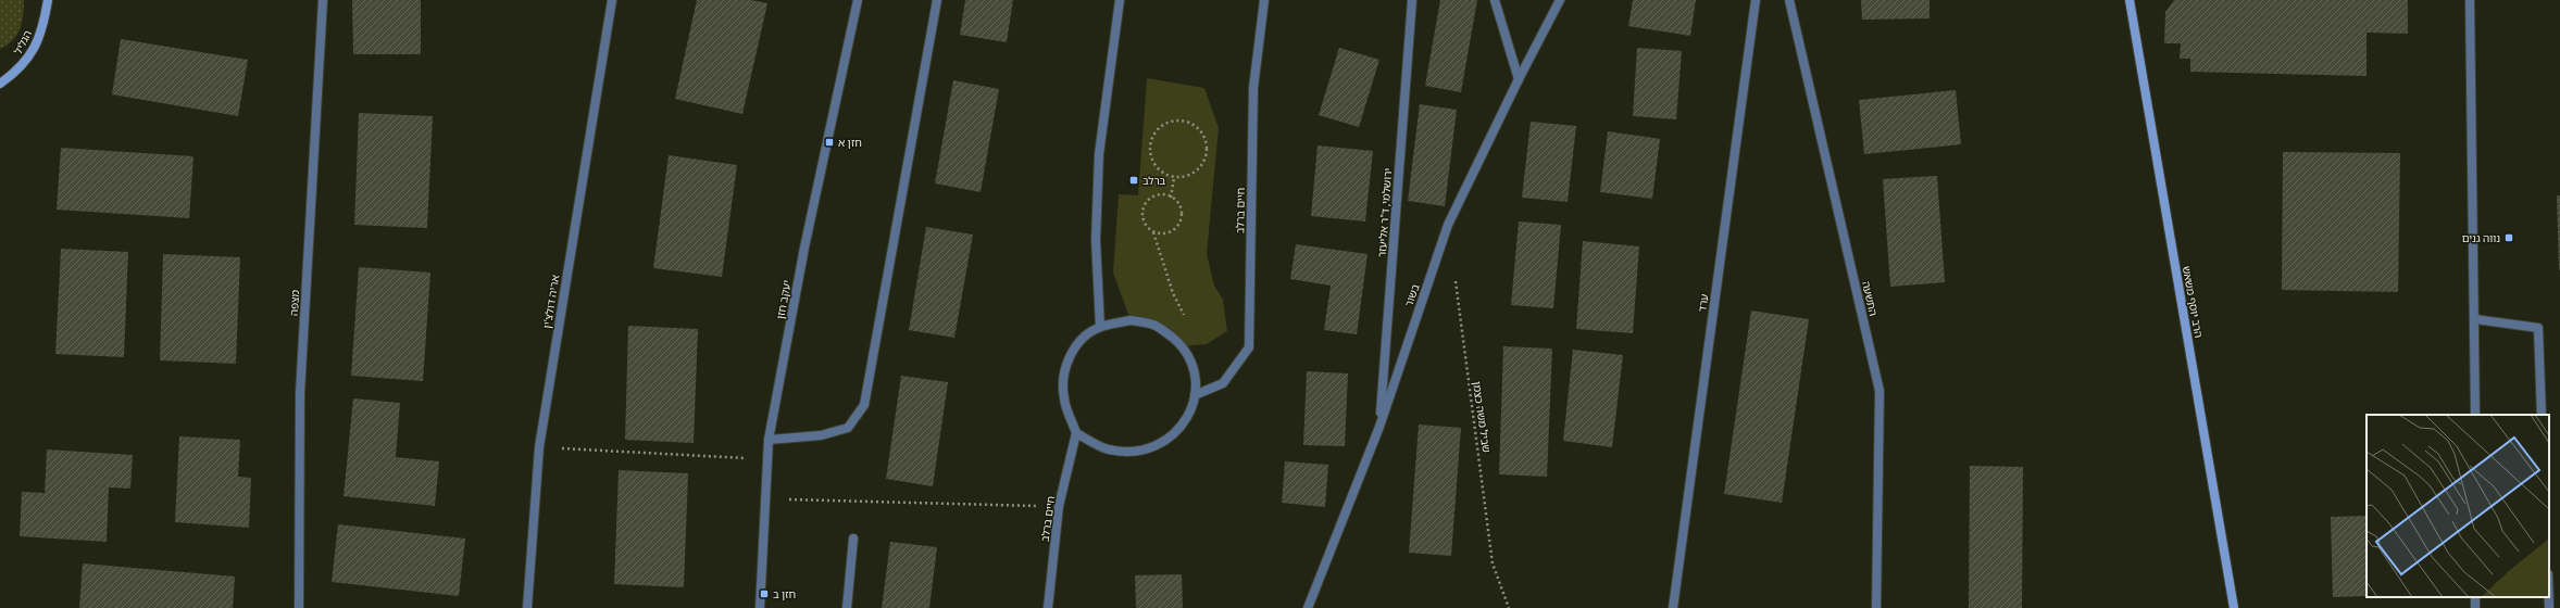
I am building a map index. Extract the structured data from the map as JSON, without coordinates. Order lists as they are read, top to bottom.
{
  "streets": {
    "street": [
      "הגליל",
      "חיים ברלב",
      "ירושלמי, ד\"ר אליעזר",
      "בשור",
      "התשעה",
      "יעקב חזן",
      "אריה דולצ'ין",
      "הרב יוסף משאש",
      "מצפה",
      "ערד"
    ],
    "path": ["שביל משה כצמן"]
  },
  "crossings": [
    ["ירושלמי, ד\"ר אליעזר", "בשור"]
  ],
  "places": {
    "transit": [
      "חזן א",
      "ברלב",
      "נווה גנים",
      "חזן ב"
    ]
  }
}
